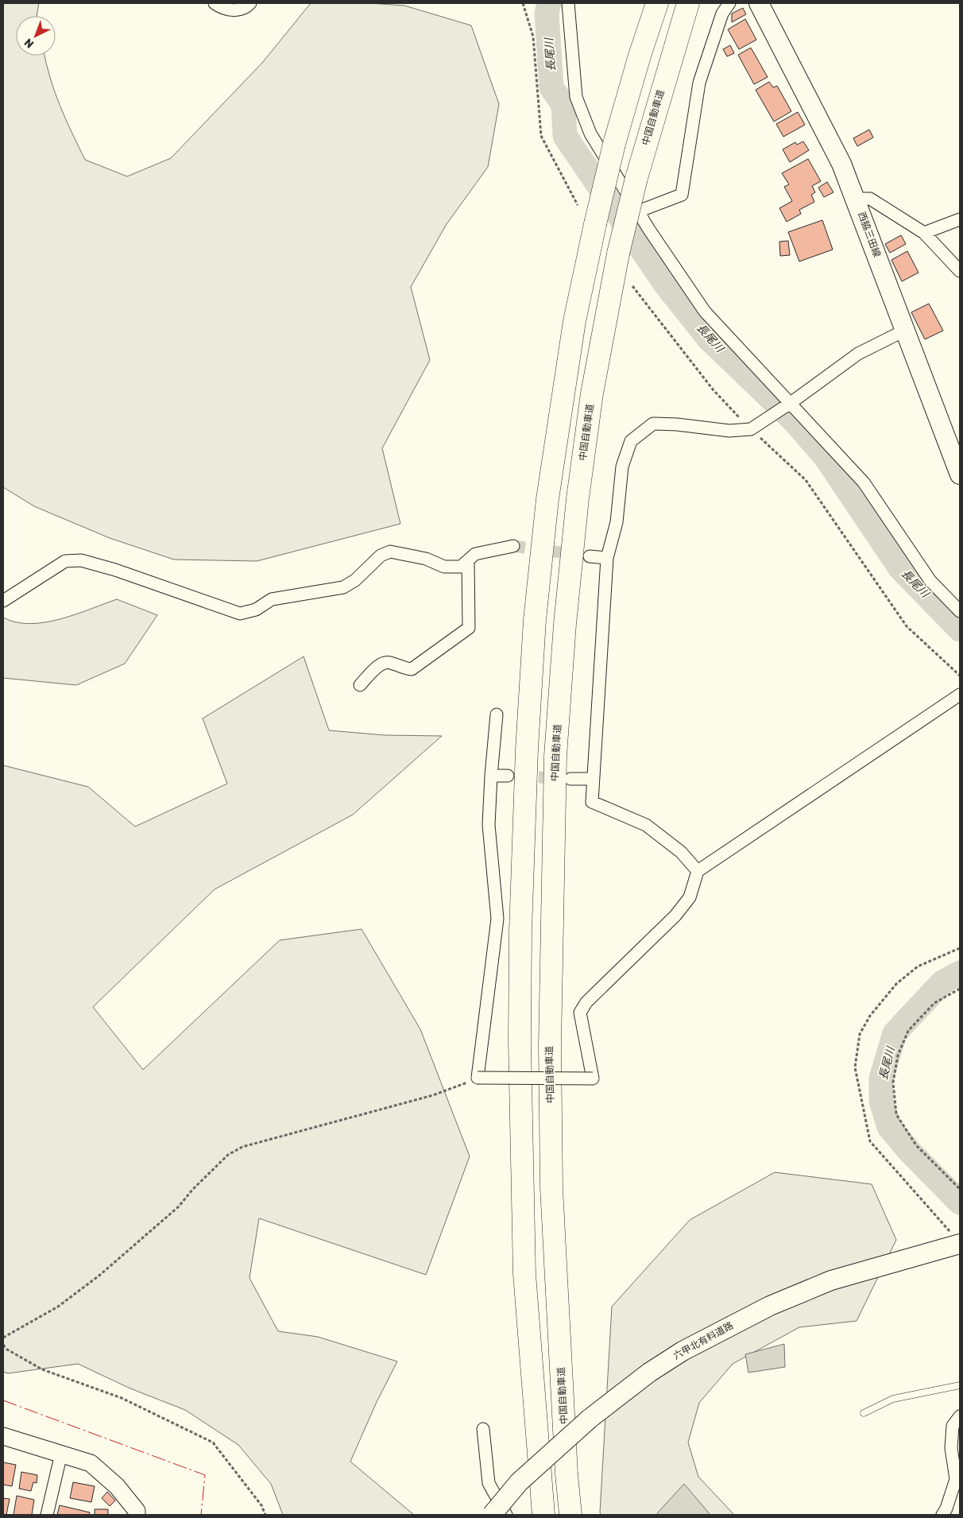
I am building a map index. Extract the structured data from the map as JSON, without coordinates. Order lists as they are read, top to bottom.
{
  "streets": {
    "highway": ["中国自動車道"],
    "main road": ["西脇三田線", "六甲北有料道路"]
  },
  "water": ["長尾川"],
  "north": "bottom left"
}
